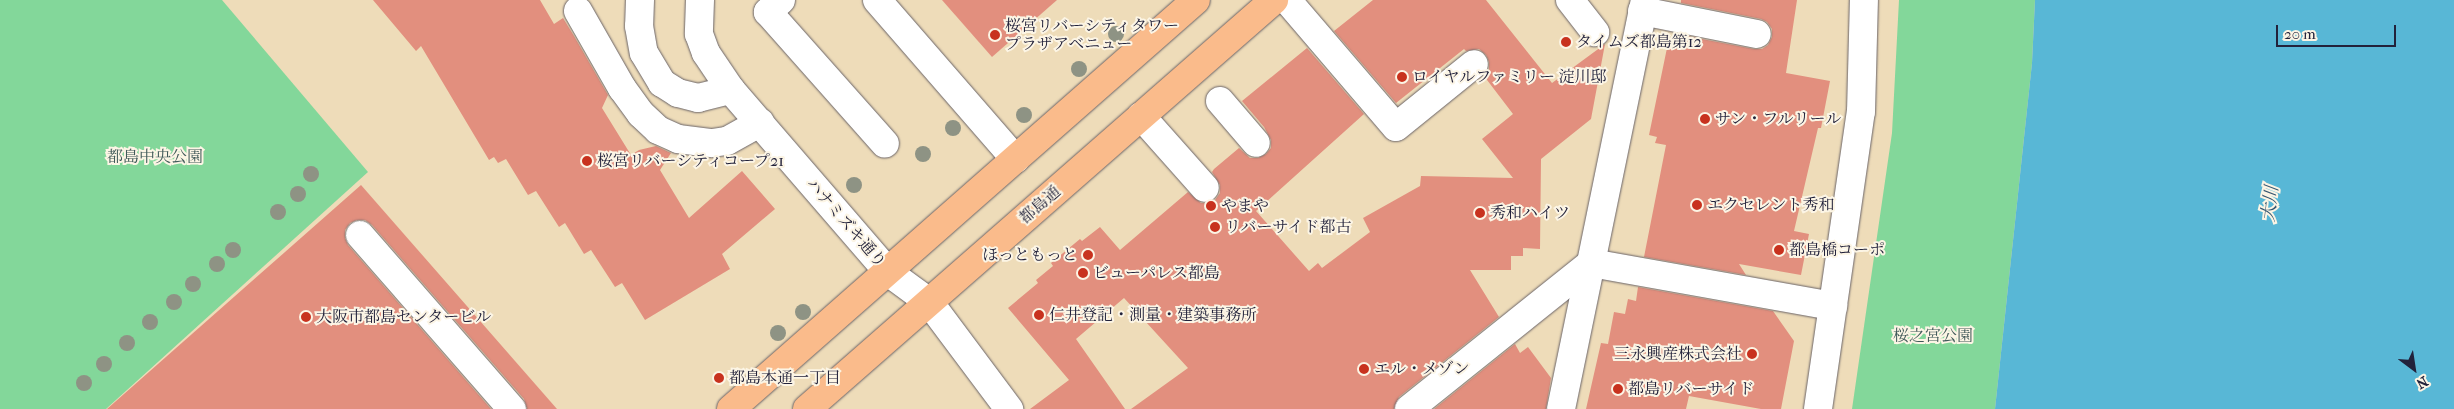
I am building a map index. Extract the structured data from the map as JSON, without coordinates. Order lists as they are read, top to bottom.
{
  "streets": {
    "main road": ["都島通"],
    "street": ["ハナミズキ通り"]
  },
  "crossings": [
    ["都島通", "ハナミズキ通り"]
  ],
  "water": ["大川"],
  "parks": ["都島中央公園", "桜之宮公園"],
  "places": [
    "桜宮リバーシティタワー プラザアベニュー",
    "タイムズ都島第12",
    "ロイヤルファミリー 淀川邸",
    "サン・フルリール",
    "桜宮リバーシティコープ21",
    "エクセレント秀和",
    "やまや",
    "秀和ハイツ",
    "リバーサイド都古",
    "都島橋コーポ",
    "ほっともっと",
    "ビューパレス都島",
    "仁井登記・測量・建築事務所",
    "大阪市都島センタービル",
    "三永興産株式会社",
    "エル・メゾン",
    "都島本通一丁目",
    "都島リバーサイド"
  ],
  "scale_bar": "20 m",
  "north": "bottom right"
}
